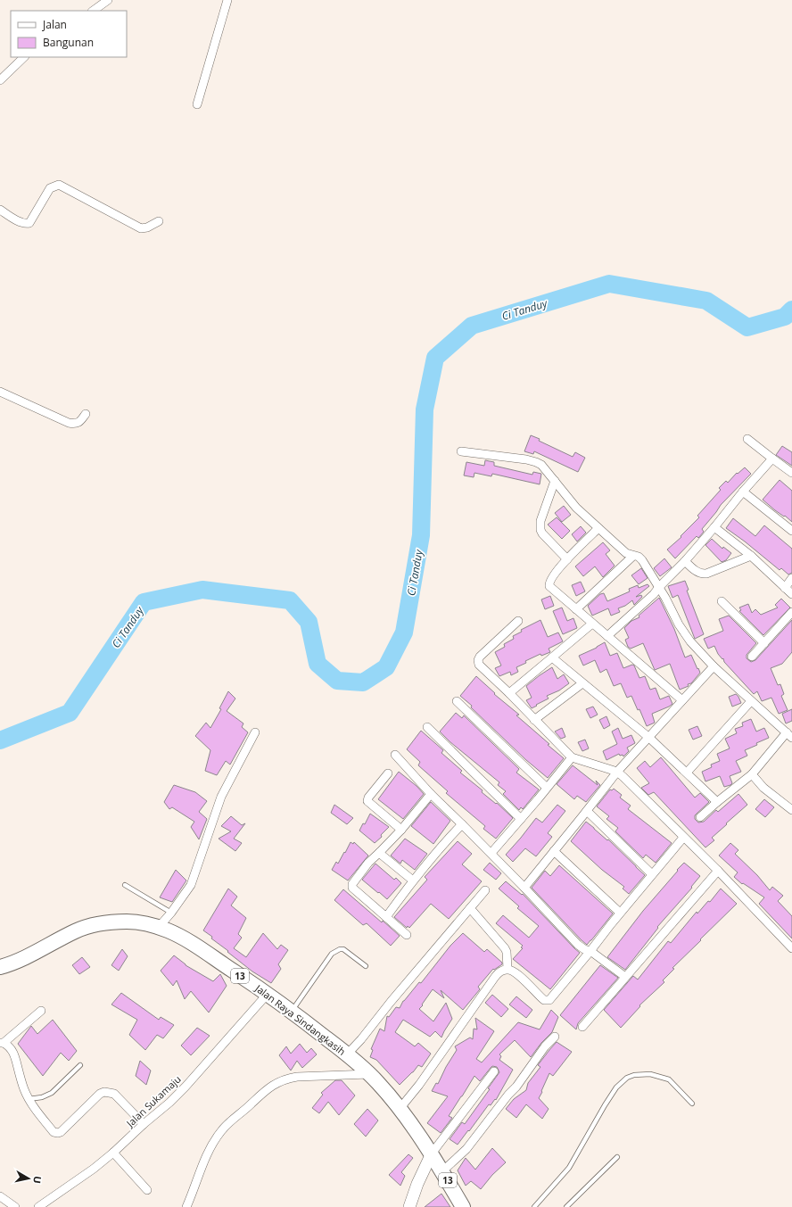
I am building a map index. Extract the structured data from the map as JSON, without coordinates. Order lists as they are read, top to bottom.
{
  "streets": {
    "highway": ["13", "Jalan Raya Sindangkasih"],
    "street": ["Jalan Sukamaju"]
  },
  "crossings": [
    ["Jalan Raya Sindangkasih", "Jalan Sukamaju"]
  ],
  "water": ["Ci Tanduy"],
  "legend": ["Jalan", "Bangunan"],
  "north": "right"
}
